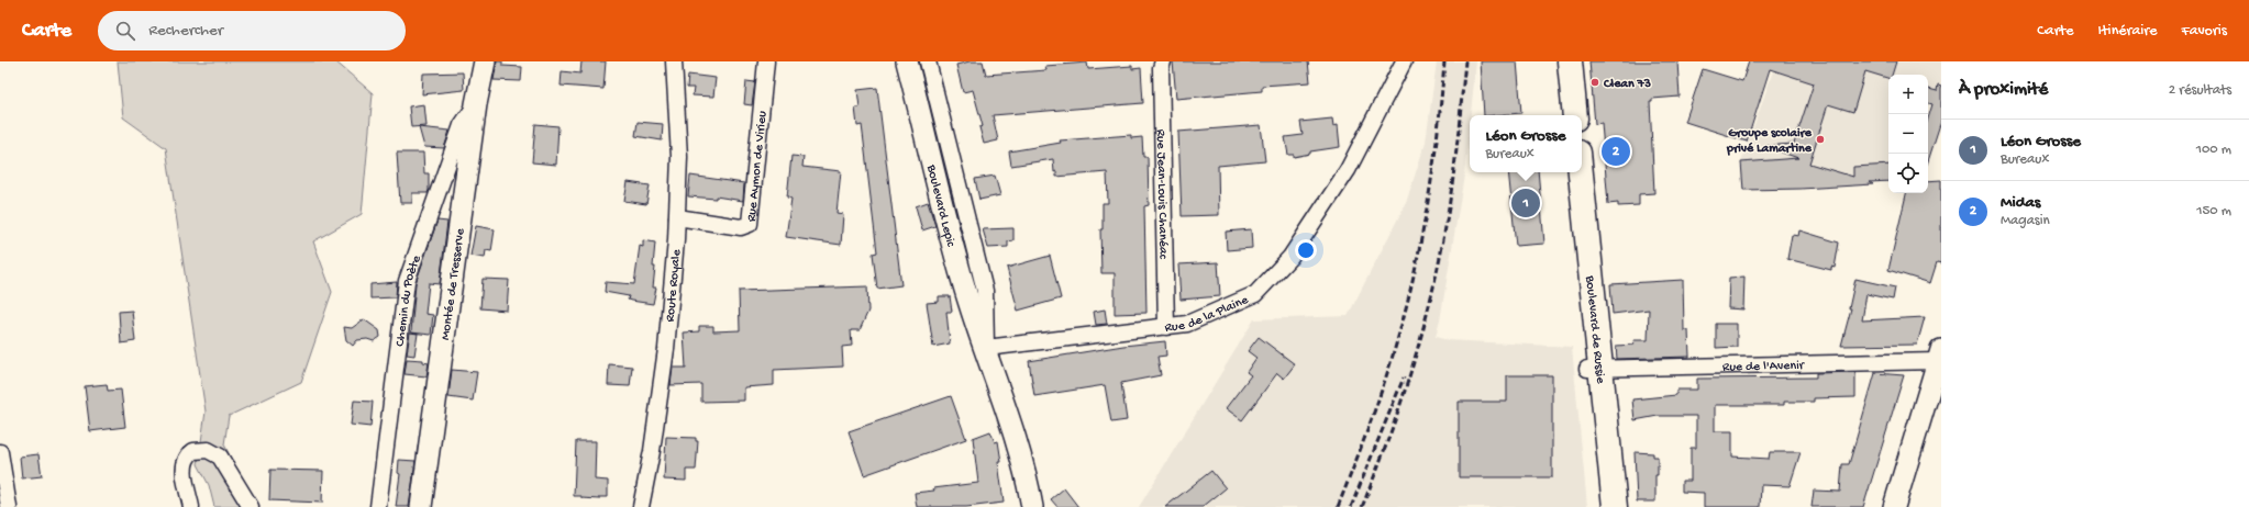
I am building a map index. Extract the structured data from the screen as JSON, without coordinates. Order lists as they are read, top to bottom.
{
  "streets": {
    "main road": ["Boulevard Lepic", "Montée de Tresserve", "Boulevard de Russie"],
    "street": [
      "Rue Aymon de Virieu",
      "Rue Jean-Louis Chanéac",
      "Route Royale",
      "Chemin du Poète",
      "Rue de la Plaine",
      "Rue de l'Avenir"
    ]
  },
  "crossings": [
    ["Rue Aymon de Virieu", "Route Royale"],
    ["Rue Jean-Louis Chanéac", "Rue de la Plaine"],
    ["Boulevard Lepic", "Rue de la Plaine"],
    ["Montée de Tresserve", "Chemin du Poète"],
    ["Boulevard de Russie", "Rue de l'Avenir"]
  ],
  "places": ["Clean 73", "Groupe scolaire privé Lamartine"],
  "page": {
    "header": "Carte",
    "search": "Rechercher",
    "nav": ["Carte", "Itinéraire", "Favoris"],
    "heading": ["À proximité", "2 résultats"],
    "map_buttons": ["+", "−"],
    "popup": ["Léon Grosse", "Bureaux"],
    "list": [
      {
        "mark": "1",
        "name": "Léon Grosse",
        "note": "Bureaux",
        "value": "100 m"
      },
      {
        "mark": "2",
        "name": "Midas",
        "note": "Magasin",
        "value": "150 m"
      }
    ],
    "pins": ["2", "1"]
  }
}
